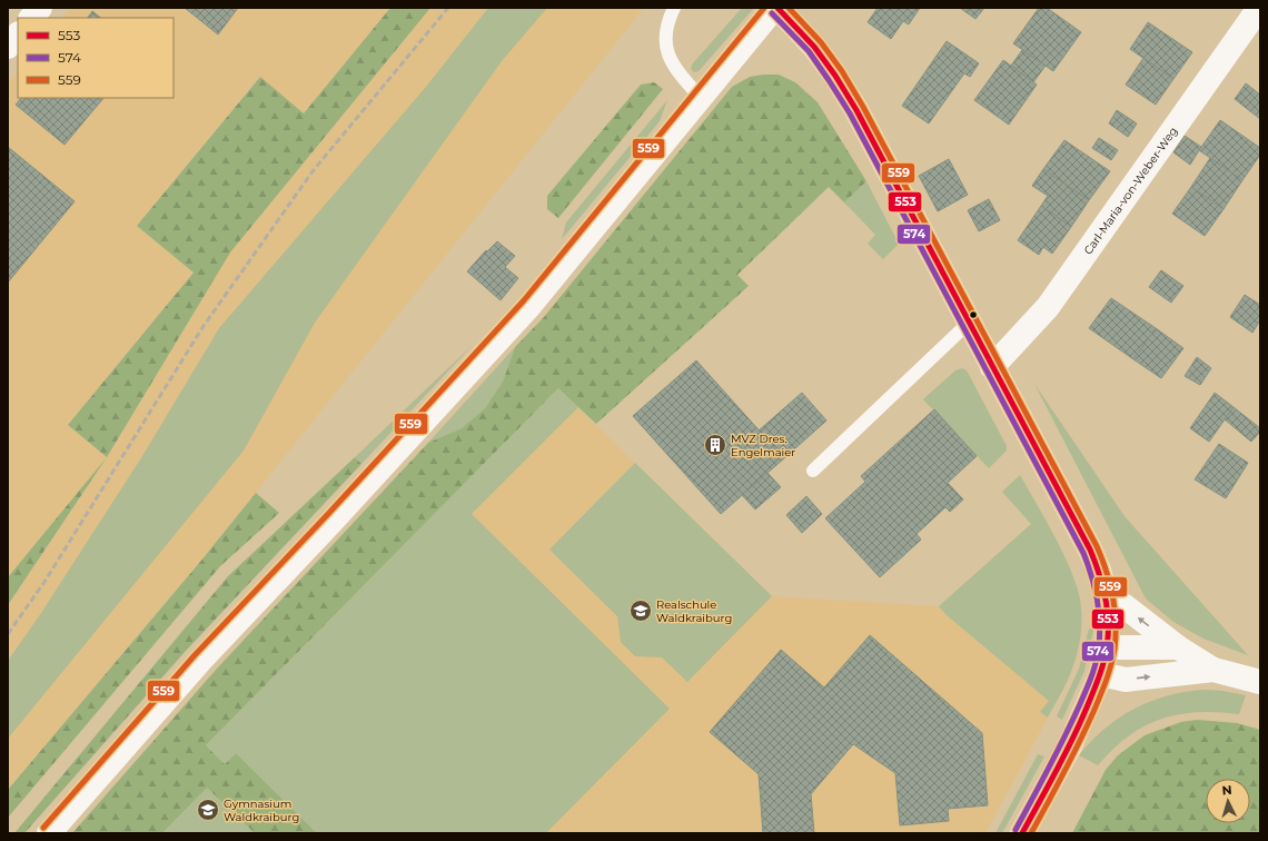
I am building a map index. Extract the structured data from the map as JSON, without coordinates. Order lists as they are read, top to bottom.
{
  "streets": {
    "street": ["Carl-Maria-von-Weber-Weg"]
  },
  "places": {
    "building": ["MVZ Dres. Engelmaier"],
    "school or university": ["Realschule Waldkraiburg", "Gymnasium Waldkraiburg"]
  },
  "lines": ["transit line 553", "transit line 559", "transit line 574"],
  "legend": ["553", "574", "559"],
  "north": "top"
}
